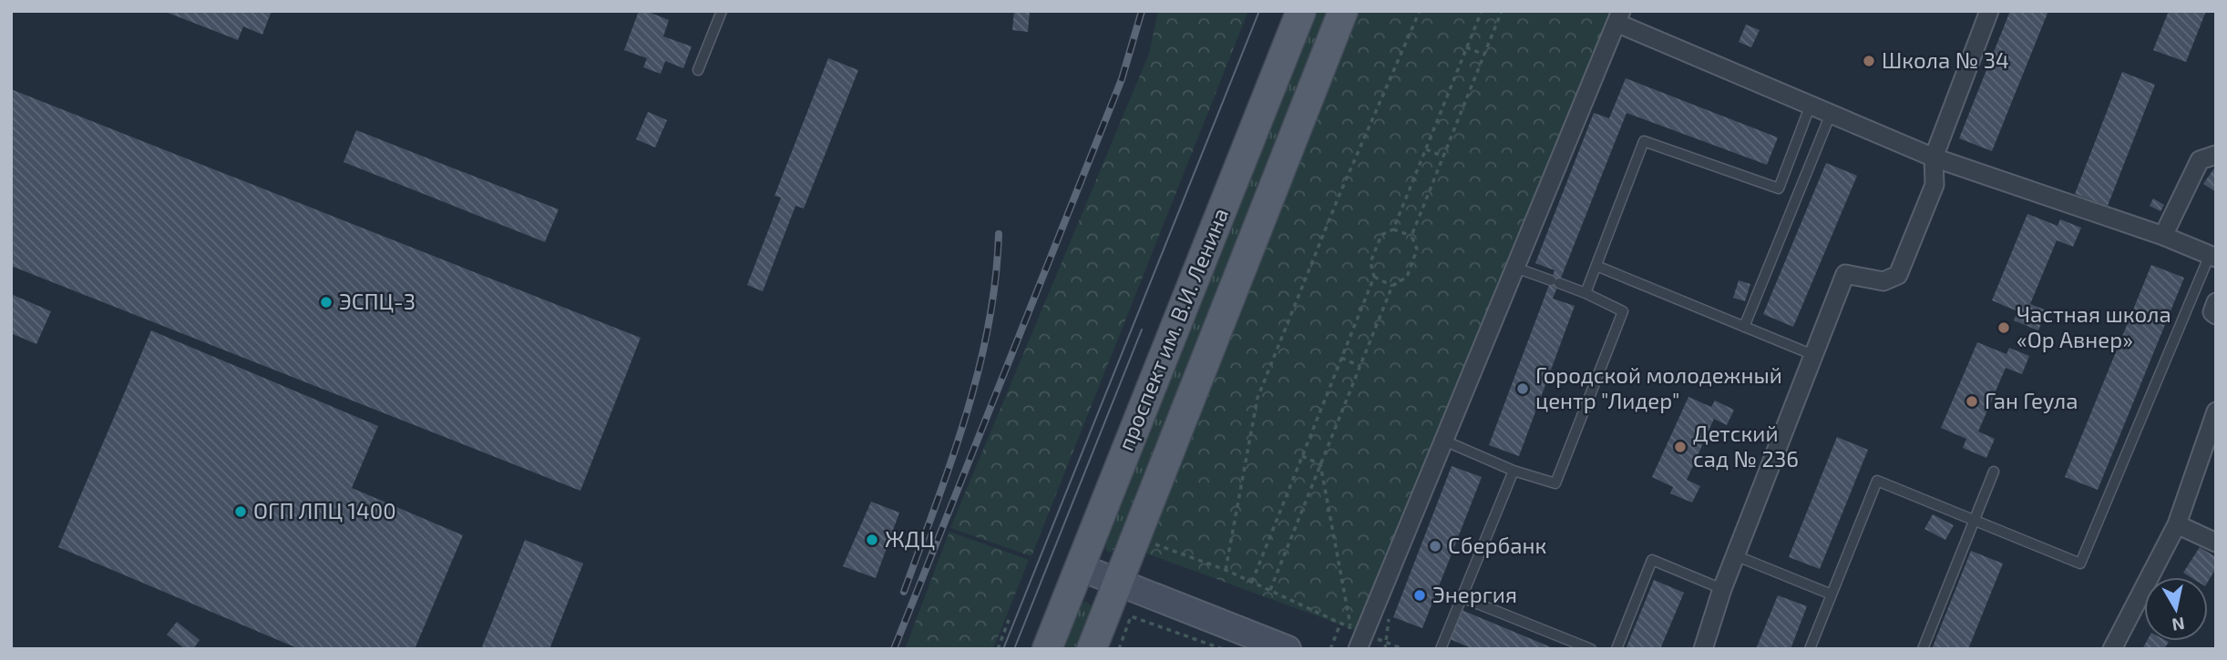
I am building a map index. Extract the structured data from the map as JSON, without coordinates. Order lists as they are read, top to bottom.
{
  "streets": {
    "main road": ["проспект им. В.И. Ленина"]
  },
  "places": [
    "Школа № 34",
    "ЭСПЦ-3",
    "Частная школа «Ор Авнер»",
    "Городской молодежный центр \"Лидер\"",
    "Ган Геула",
    "Детский сад № 236",
    "ОГП ЛПЦ 1400",
    "ЖДЦ",
    "Сбербанк",
    "Энергия"
  ],
  "north": "bottom"
}
